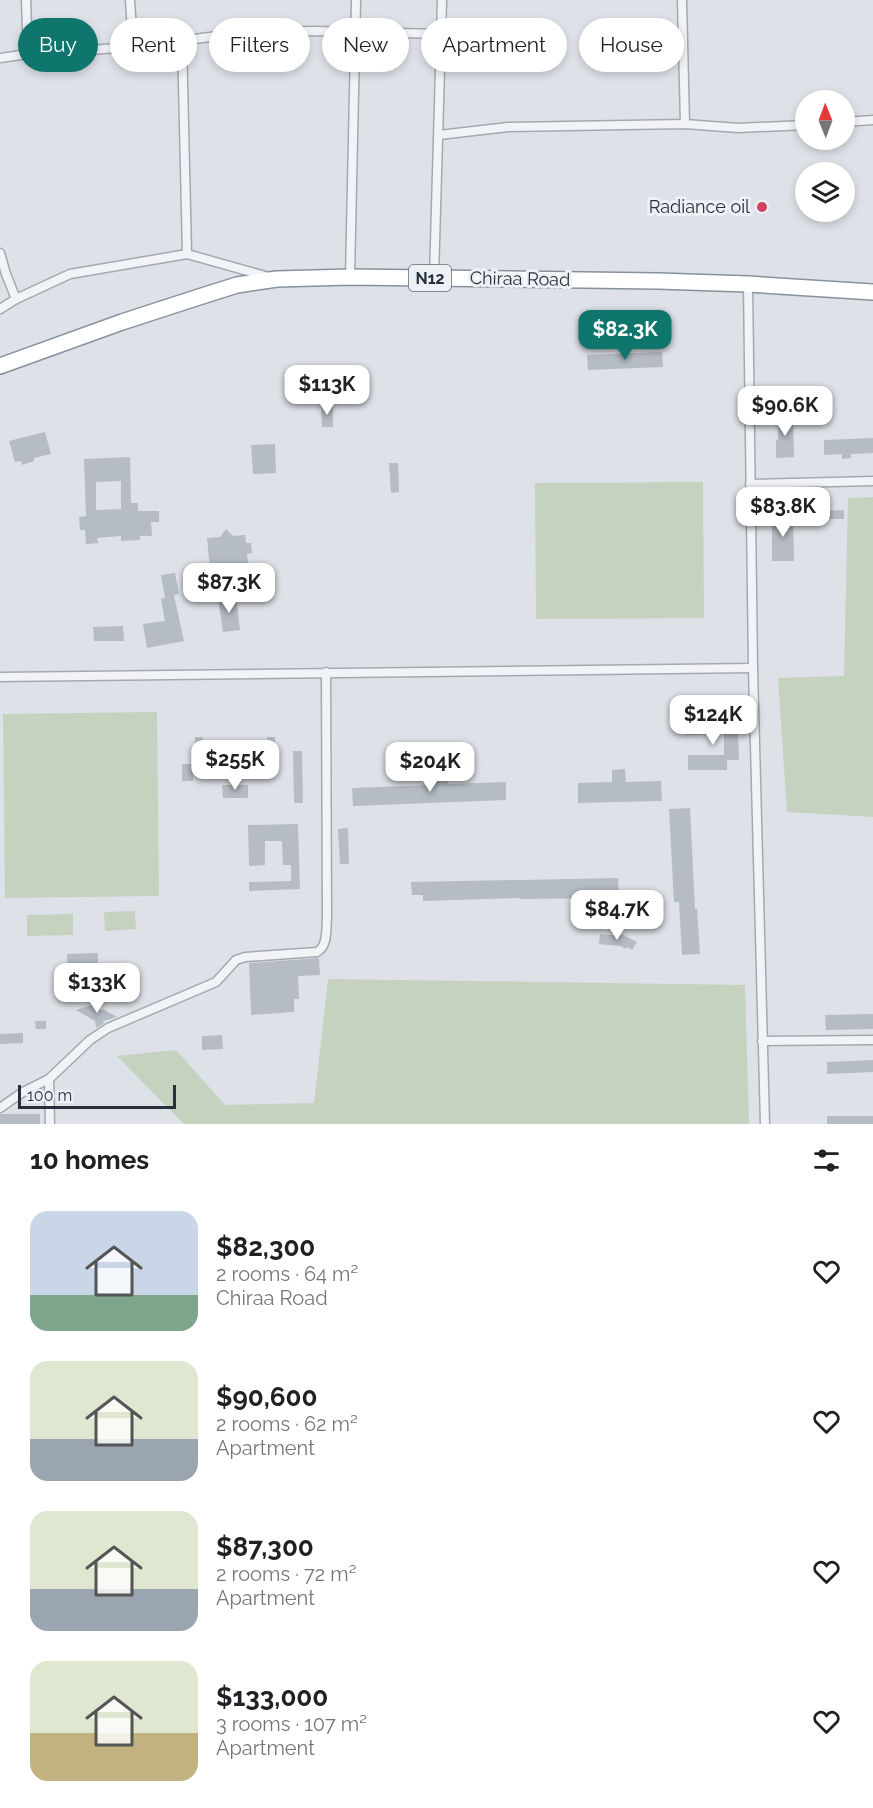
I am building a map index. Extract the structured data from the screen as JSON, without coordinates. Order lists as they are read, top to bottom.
{
  "streets": {
    "highway": ["N12", "Chiraa Road"]
  },
  "places": ["Radiance oil"],
  "scale_bar": "100 m",
  "north": "top",
  "page": {
    "chip": [
      "Buy",
      "Rent",
      "Filters",
      "New",
      "Apartment",
      "House"
    ],
    "price": [
      "$82.3K",
      "$113K",
      "$90.6K",
      "$83.8K",
      "$87.3K",
      "$124K",
      "$255K",
      "$204K",
      "$84.7K",
      "$133K"
    ],
    "scale": "100 m",
    "heading": "10 homes",
    "list": [
      {
        "name": "$82,300",
        "note": "2 rooms · 64 m² · Chiraa Road"
      },
      {
        "name": "$90,600",
        "note": "2 rooms · 62 m² · Apartment"
      },
      {
        "name": "$87,300",
        "note": "2 rooms · 72 m² · Apartment"
      },
      {
        "name": "$133,000",
        "note": "3 rooms · 107 m² · Apartment"
      }
    ]
  }
}
